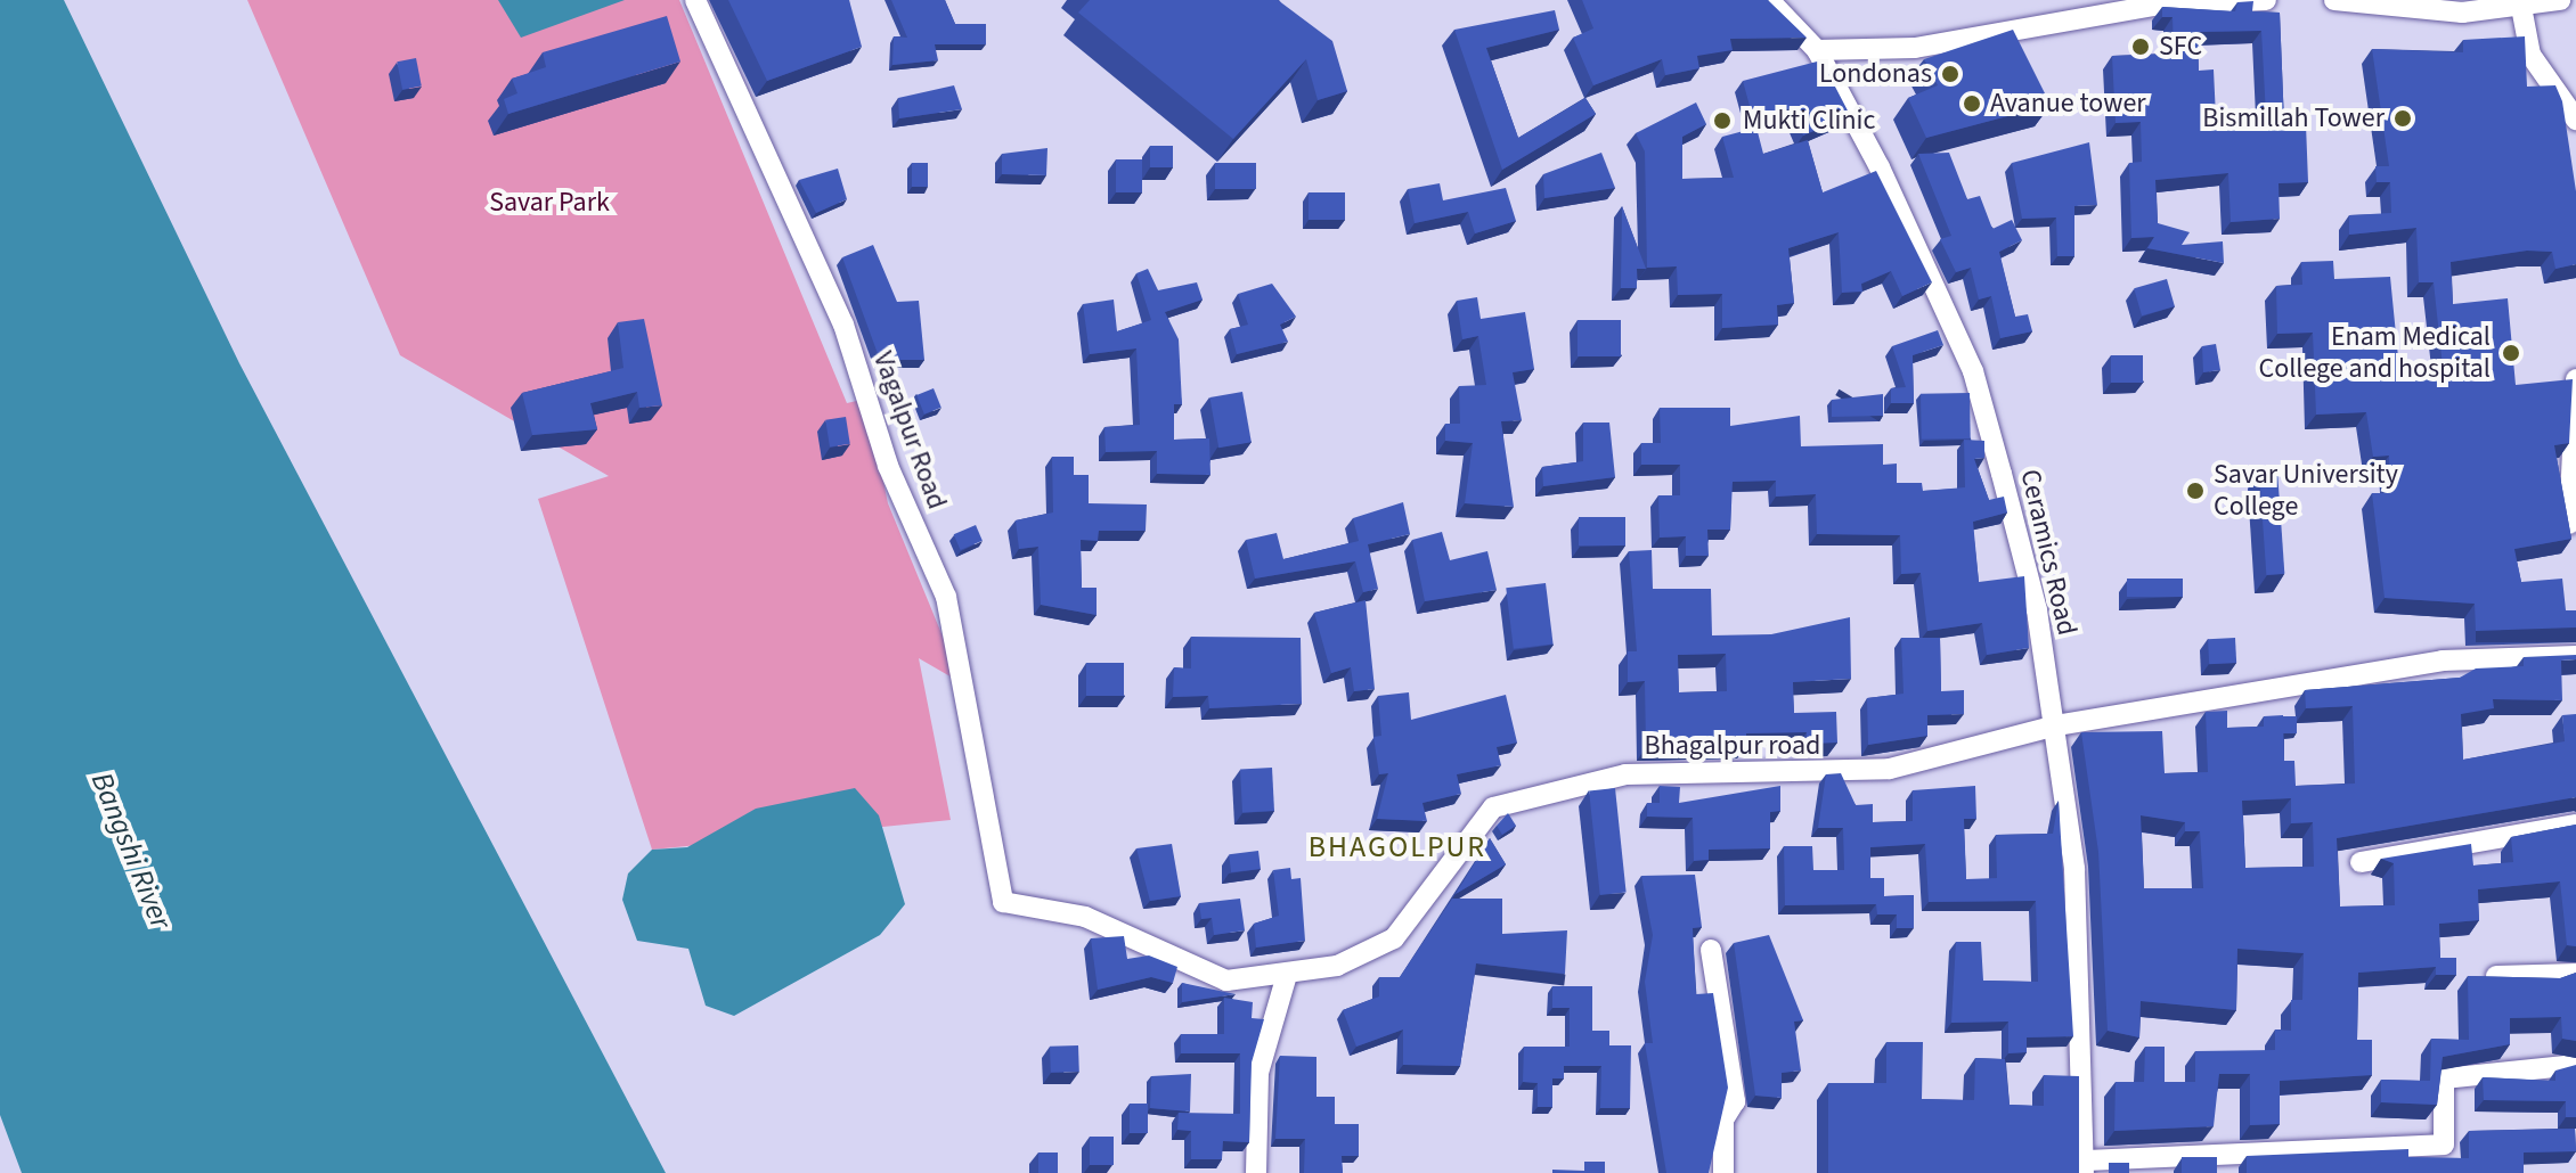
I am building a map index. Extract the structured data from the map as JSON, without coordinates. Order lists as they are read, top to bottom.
{
  "streets": {
    "street": ["Vagalpur Road", "Ceramics Road", "Bhagalpur road"]
  },
  "crossings": [
    ["Vagalpur Road", "Bhagalpur road"],
    ["Ceramics Road", "Bhagalpur road"]
  ],
  "districts": ["BHAGOLPUR"],
  "water": ["Bangshi River"],
  "parks": ["Savar Park"],
  "places": [
    "SFC",
    "Londonas",
    "Avanue tower",
    "Bismillah Tower",
    "Mukti Clinic",
    "Enam Medical College and hospital",
    "Savar University College"
  ]
}
